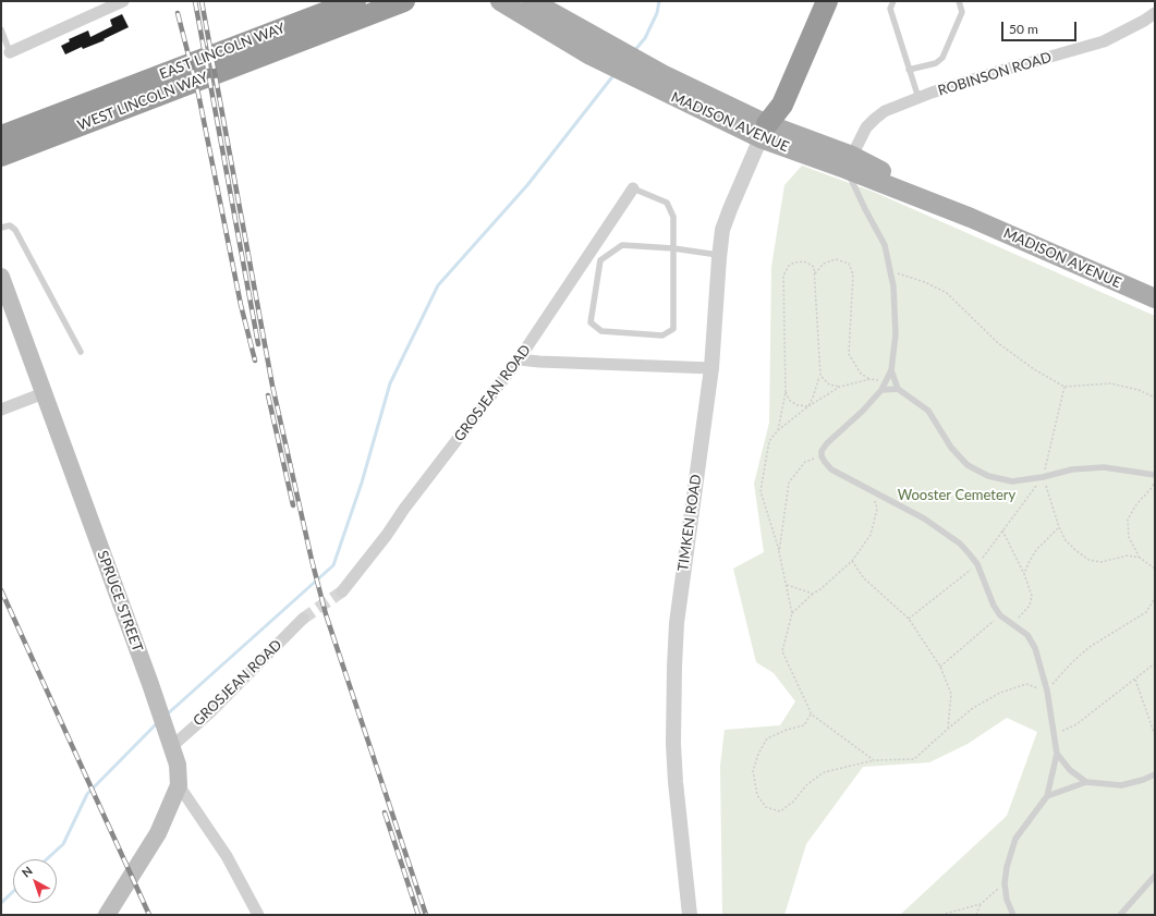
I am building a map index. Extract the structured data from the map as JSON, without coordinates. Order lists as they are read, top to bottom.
{
  "streets": {
    "highway": ["EAST LINCOLN WAY", "WEST LINCOLN WAY"],
    "main road": ["MADISON AVENUE", "SPRUCE STREET"],
    "street": ["ROBINSON ROAD", "GROSJEAN ROAD", "TIMKEN ROAD"]
  },
  "crossings": [
    ["EAST LINCOLN WAY", "WEST LINCOLN WAY"],
    ["ROBINSON ROAD", "MADISON AVENUE"],
    ["MADISON AVENUE", "TIMKEN ROAD"],
    ["GROSJEAN ROAD", "SPRUCE STREET"]
  ],
  "parks": ["Wooster Cemetery"],
  "scale_bar": "50 m",
  "north": "top left"
}
